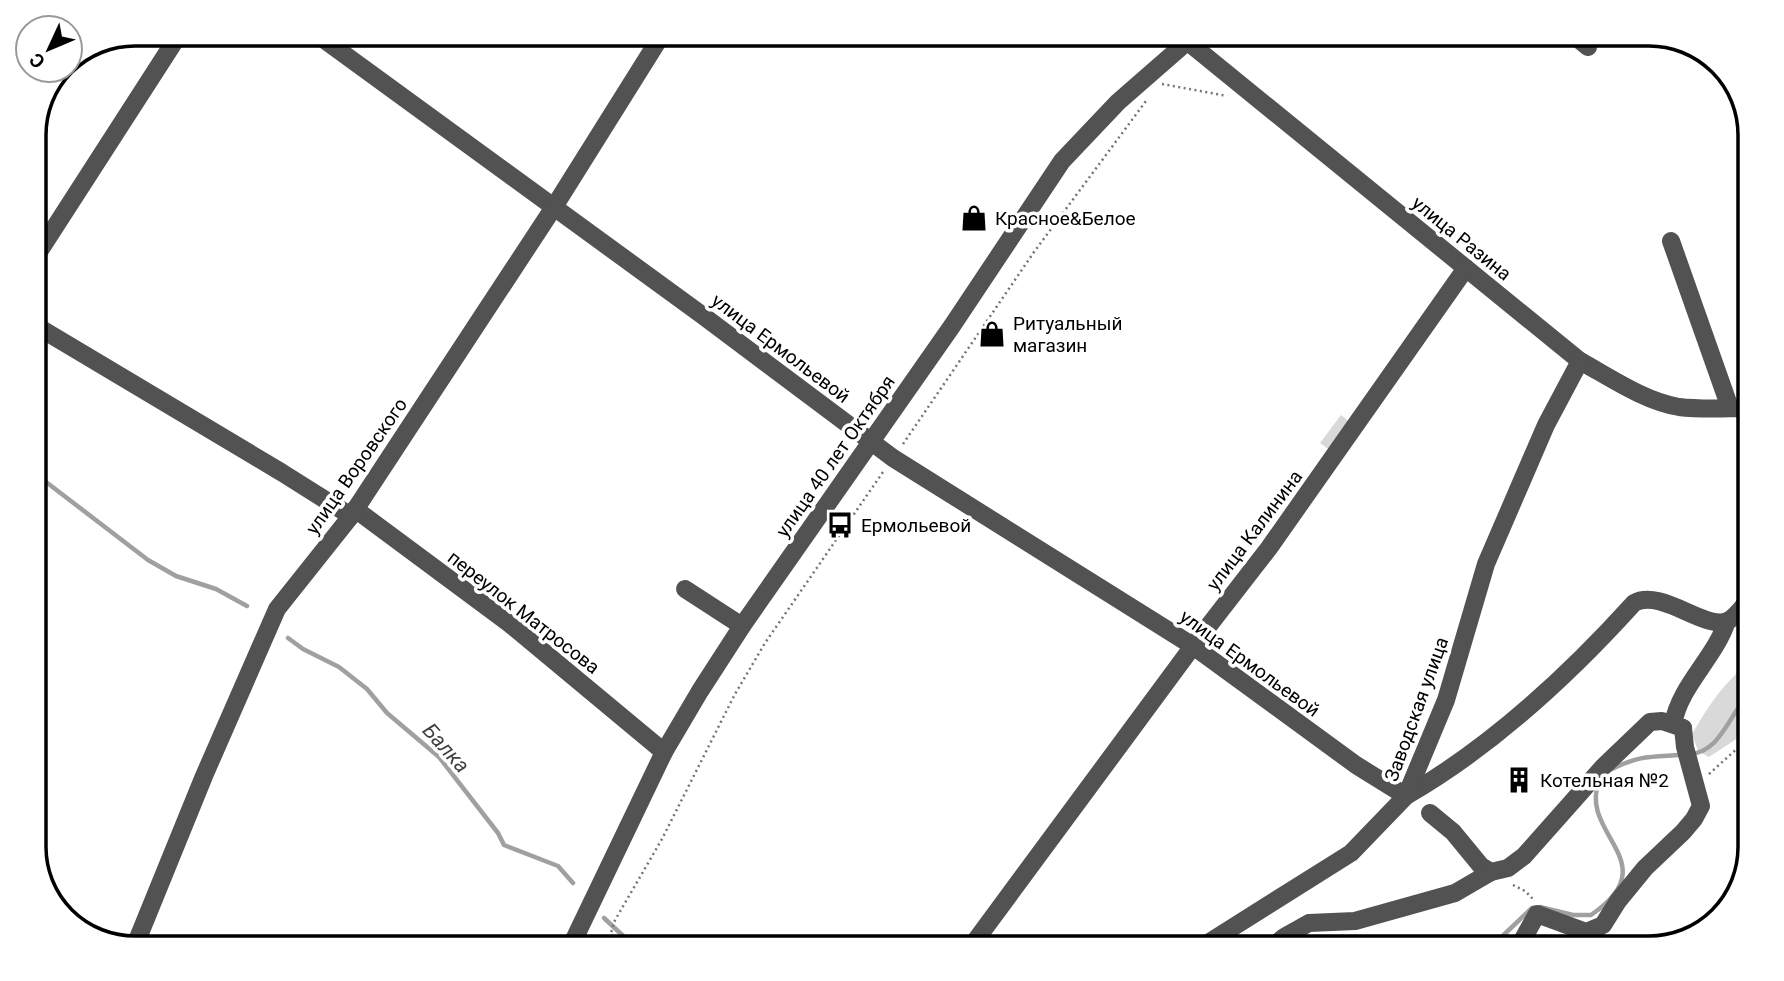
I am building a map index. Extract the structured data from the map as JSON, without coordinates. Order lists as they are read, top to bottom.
{
  "streets": {
    "street": [
      "улица Разина",
      "улица Ермольевой",
      "улица 40 лет Октября",
      "улица Воровского",
      "улица Калинина",
      "переулок Матросова",
      "Заводская улица"
    ]
  },
  "crossings": [
    ["улица Разина", "улица Калинина"],
    ["улица Разина", "Заводская улица"],
    ["улица Ермольевой", "улица 40 лет Октября"],
    ["улица Ермольевой", "улица Воровского"],
    ["улица Ермольевой", "улица Калинина"],
    ["улица Ермольевой", "Заводская улица"],
    ["улица 40 лет Октября", "переулок Матросова"],
    ["улица Воровского", "переулок Матросова"]
  ],
  "water": ["Балка"],
  "places": {
    "shop": ["Красное&Белое", "Ритуальный магазин"],
    "bus stop": ["Ермольевой"],
    "building": ["Котельная №2"]
  },
  "north": "bottom left"
}
